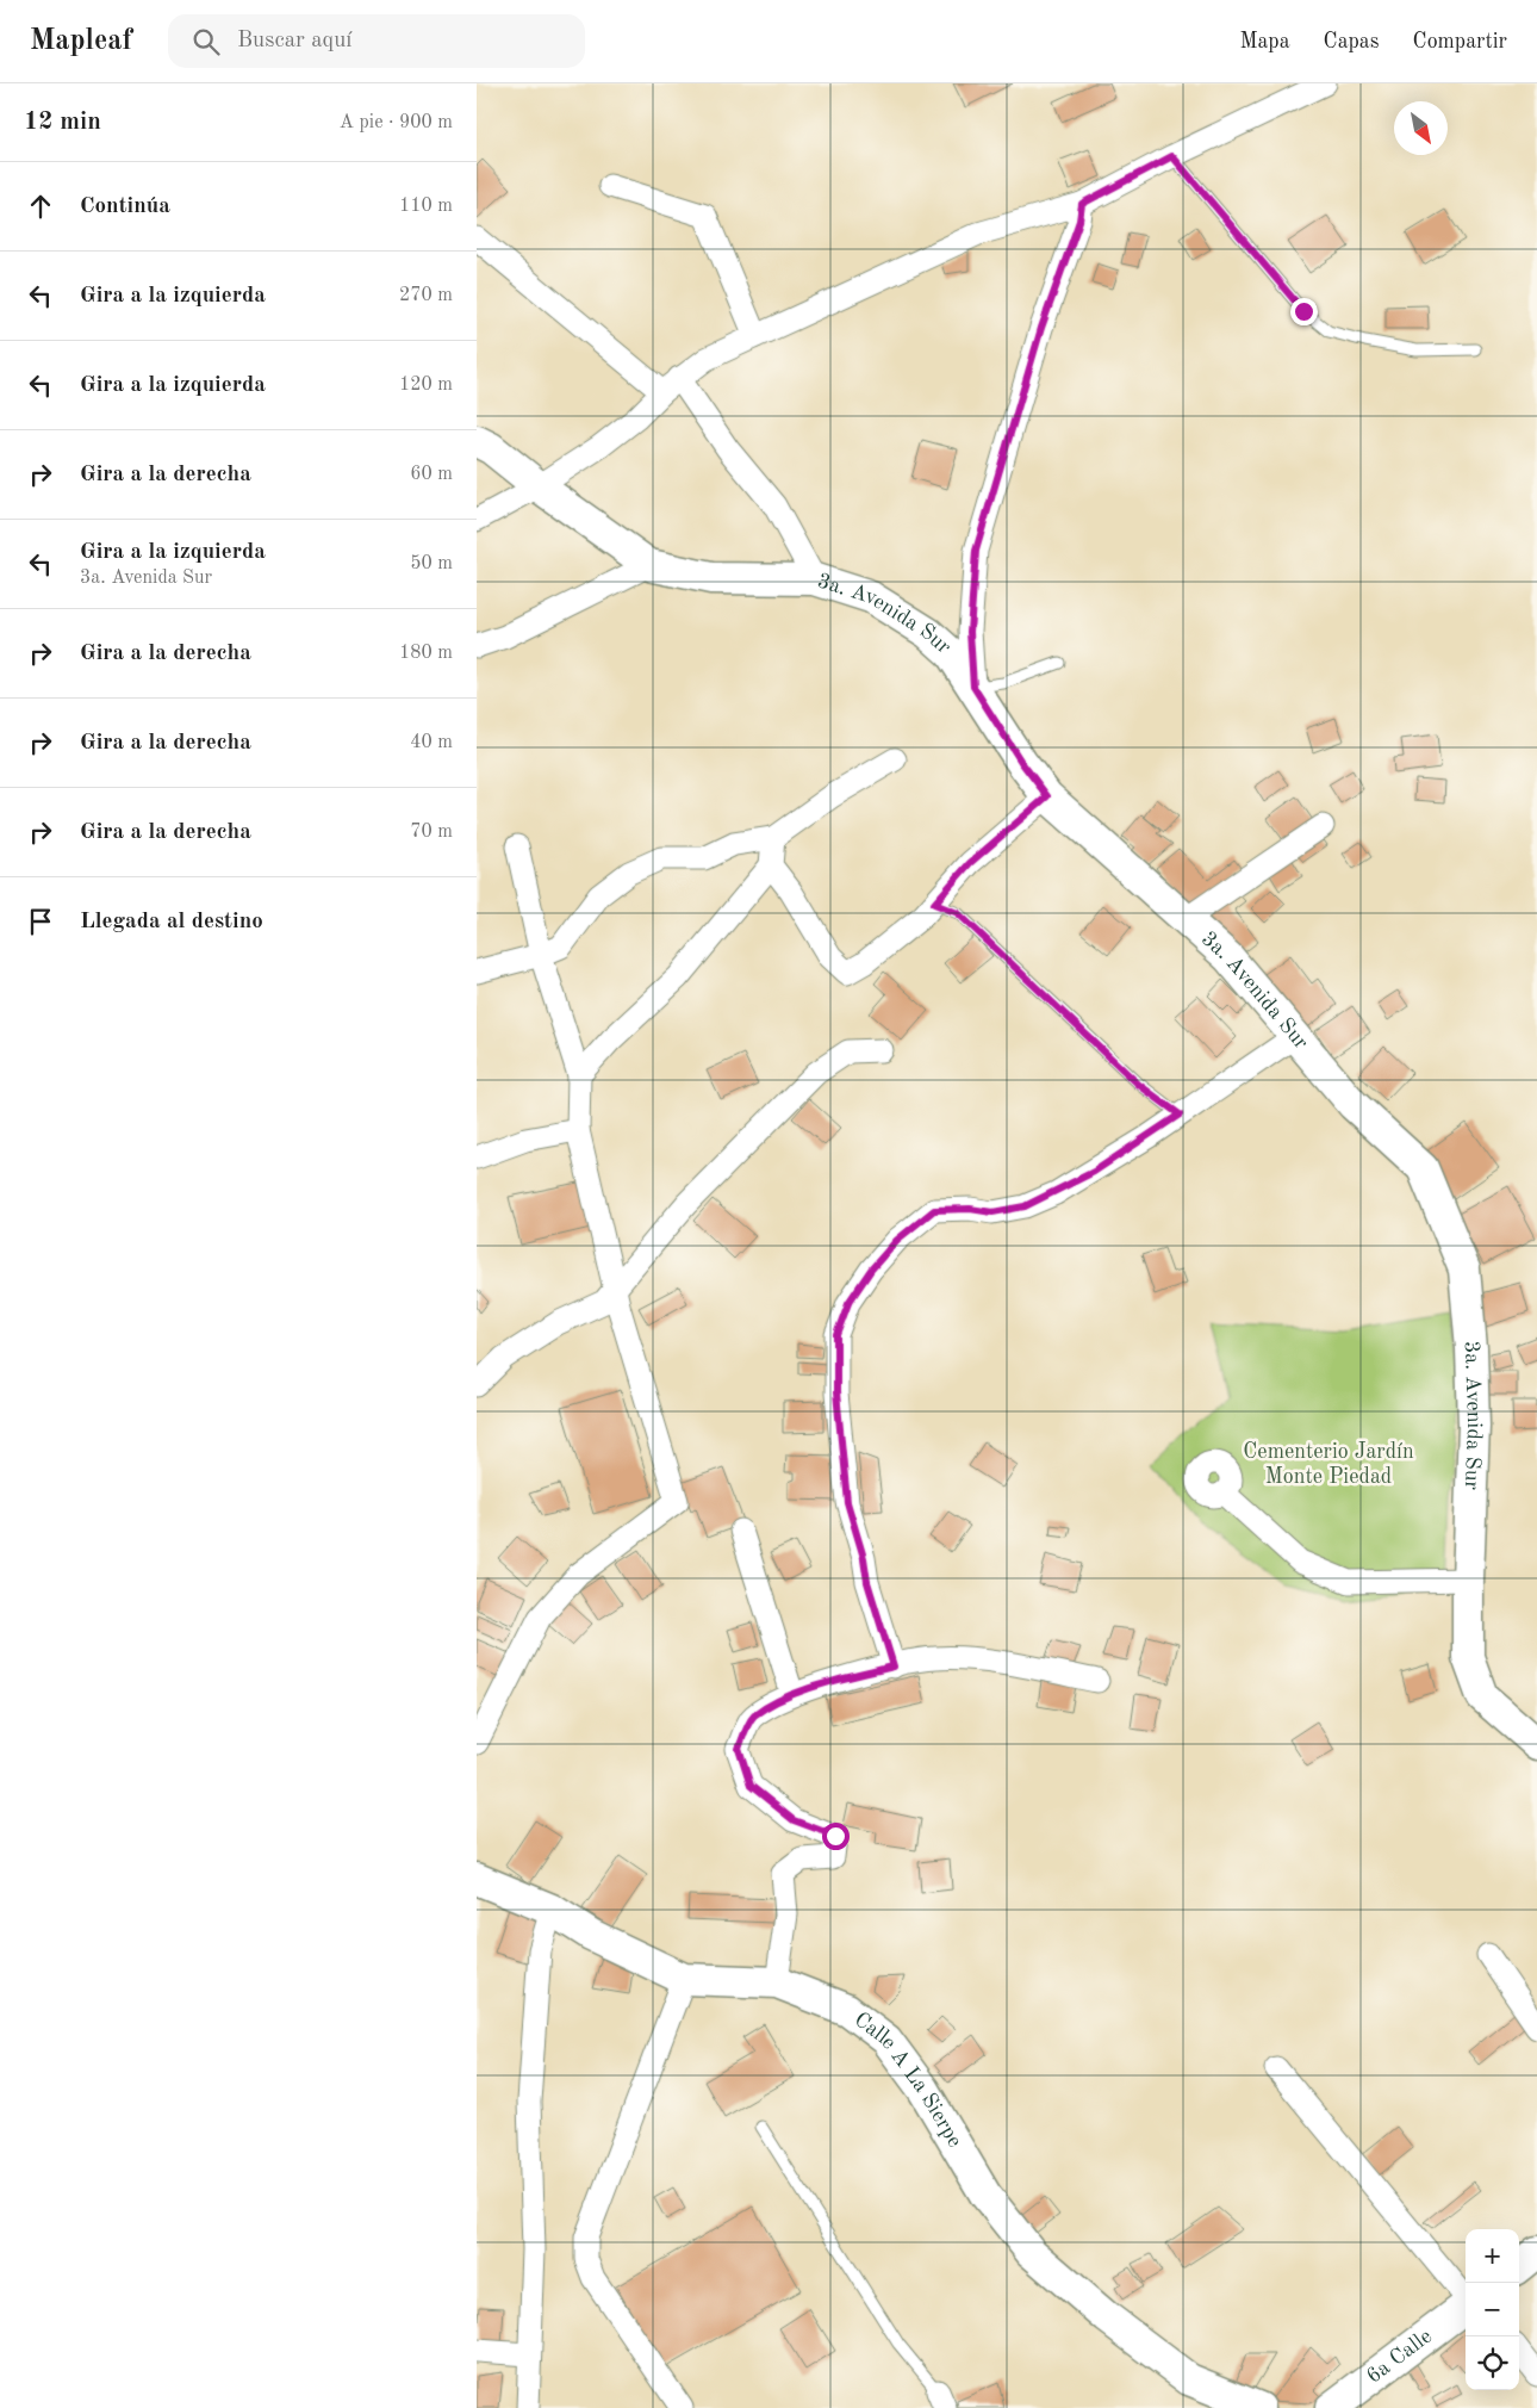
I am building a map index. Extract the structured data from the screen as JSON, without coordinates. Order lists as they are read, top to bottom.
{
  "streets": {
    "street": ["3a. Avenida Sur", "Calle A La Sierpe", "6a Calle"]
  },
  "parks": ["Cementerio Jardín Monte Piedad"],
  "north": "bottom right",
  "page": {
    "header": "Mapleaf",
    "search": "Buscar aquí",
    "nav": ["Mapa", "Capas", "Compartir"],
    "heading": ["12 min", "A pie · 900 m"],
    "list": [
      ["Continúa", "110 m"],
      ["Gira a la izquierda", "270 m"],
      ["Gira a la izquierda", "120 m"],
      ["Gira a la derecha", "60 m"],
      ["Gira a la izquierda", "3a. Avenida Sur", "50 m"],
      ["Gira a la derecha", "180 m"],
      ["Gira a la derecha", "40 m"],
      ["Gira a la derecha", "70 m"],
      "Llegada al destino"
    ],
    "map_buttons": ["+", "−"]
  }
}
